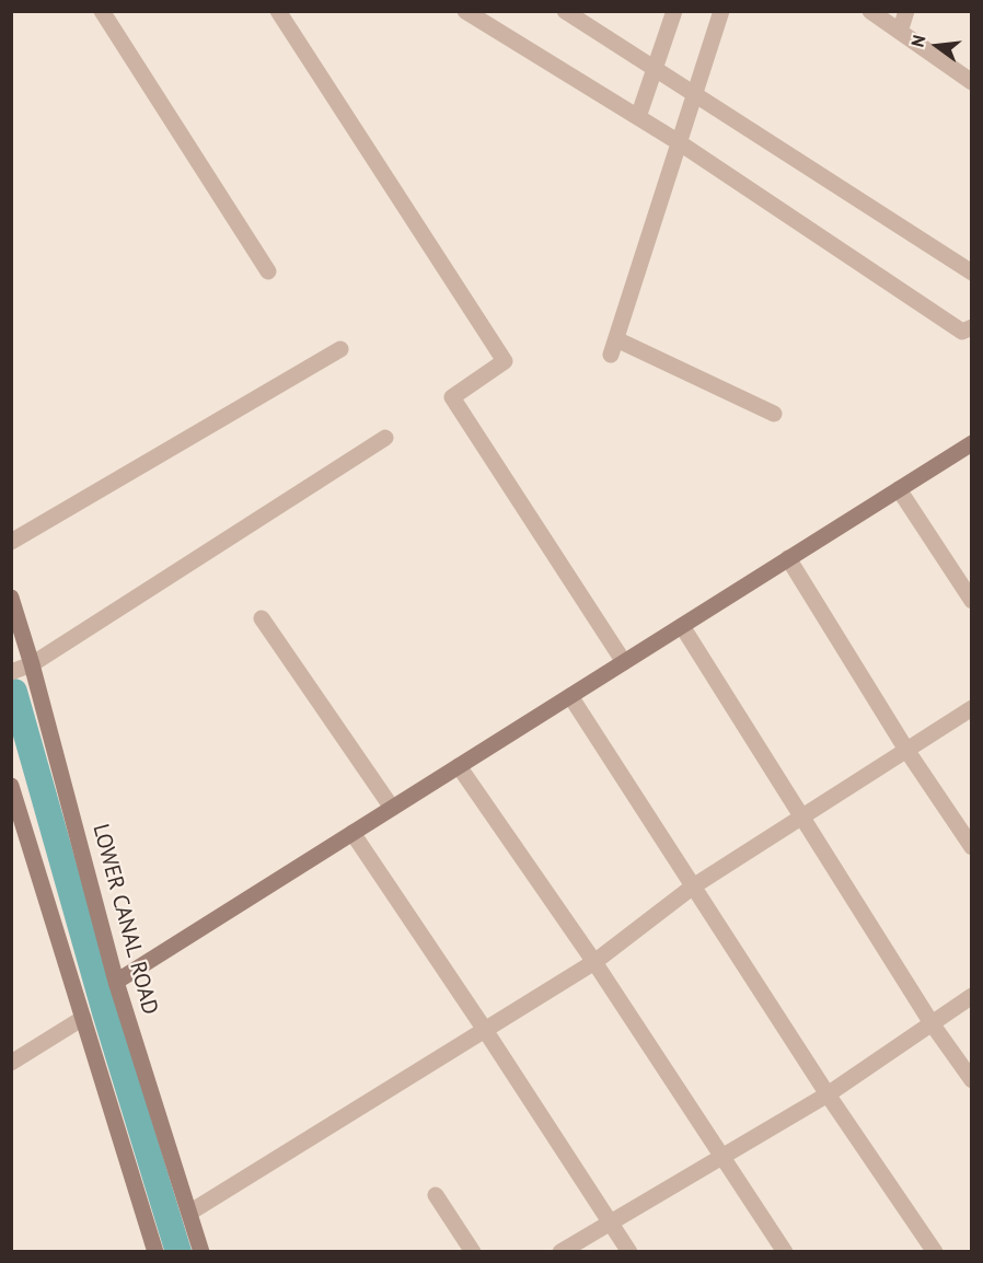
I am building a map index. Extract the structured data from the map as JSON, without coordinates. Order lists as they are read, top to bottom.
{
  "streets": {
    "main road": ["LOWER CANAL ROAD"]
  },
  "north": "left"
}
